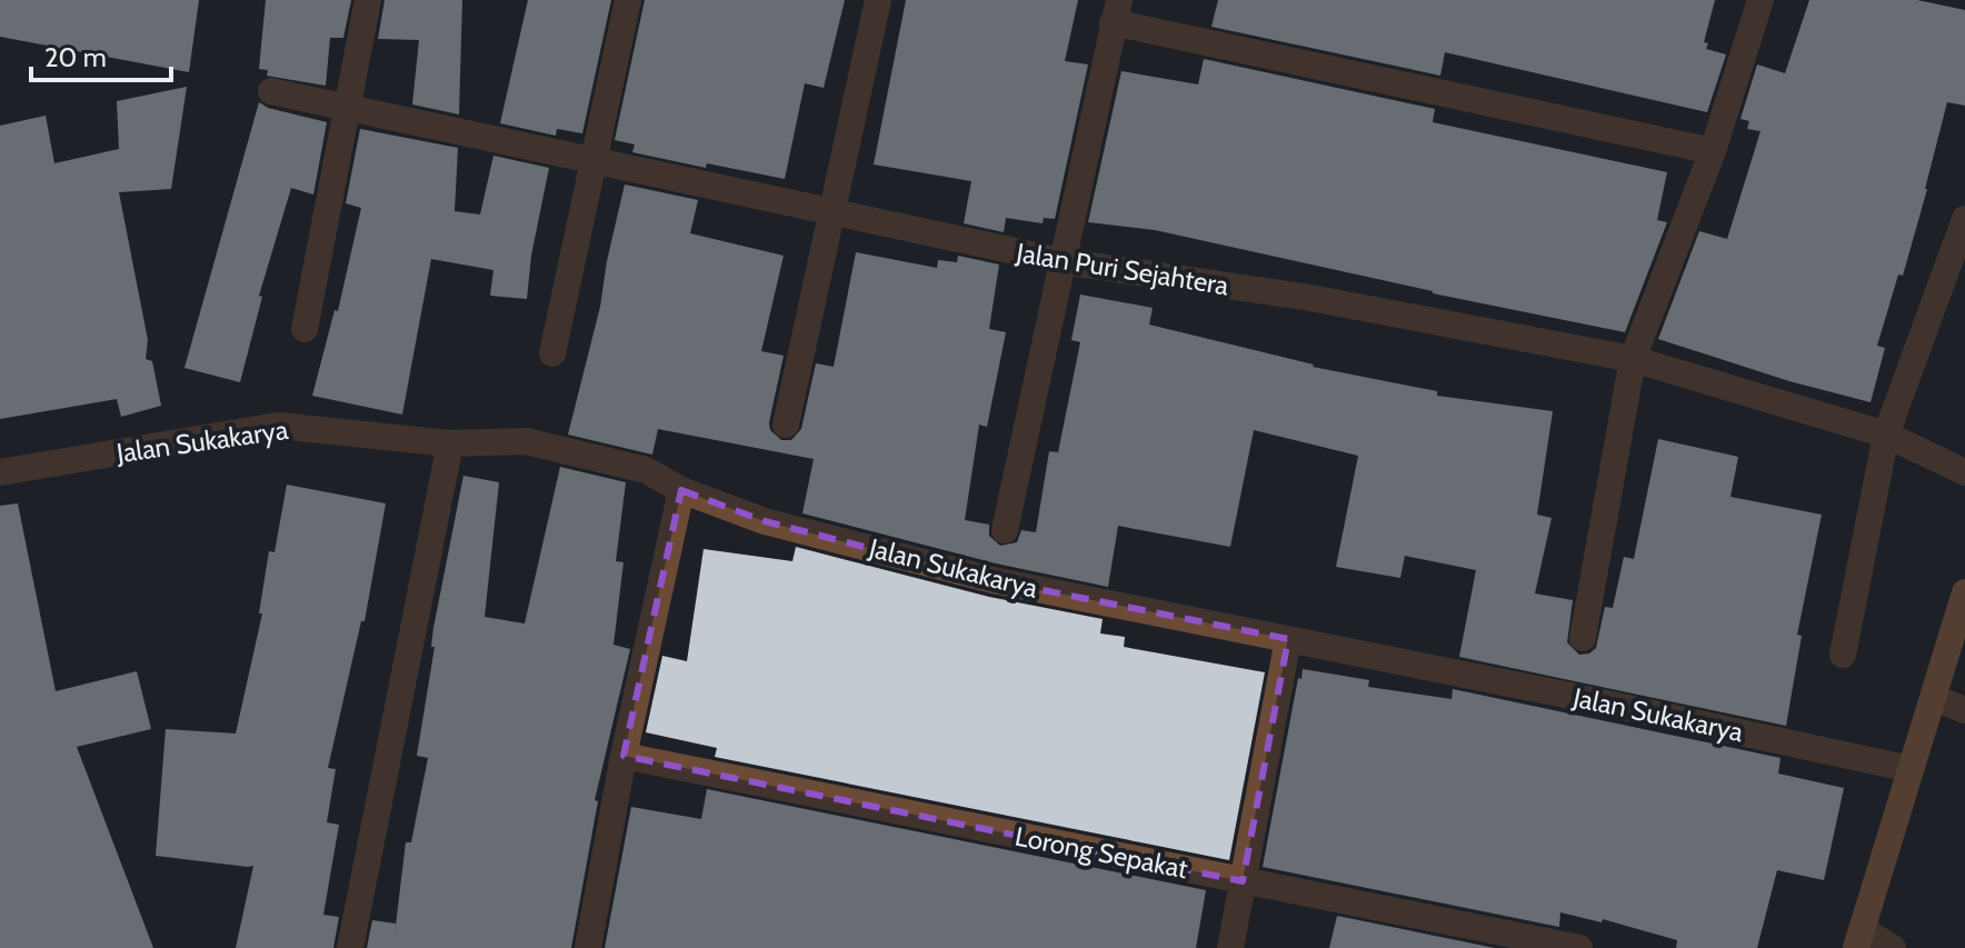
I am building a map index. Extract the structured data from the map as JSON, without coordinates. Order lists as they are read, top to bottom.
{
  "streets": {
    "street": ["Jalan Puri Sejahtera", "Jalan Sukakarya", "Lorong Sepakat"]
  },
  "scale_bar": "20 m"
}
